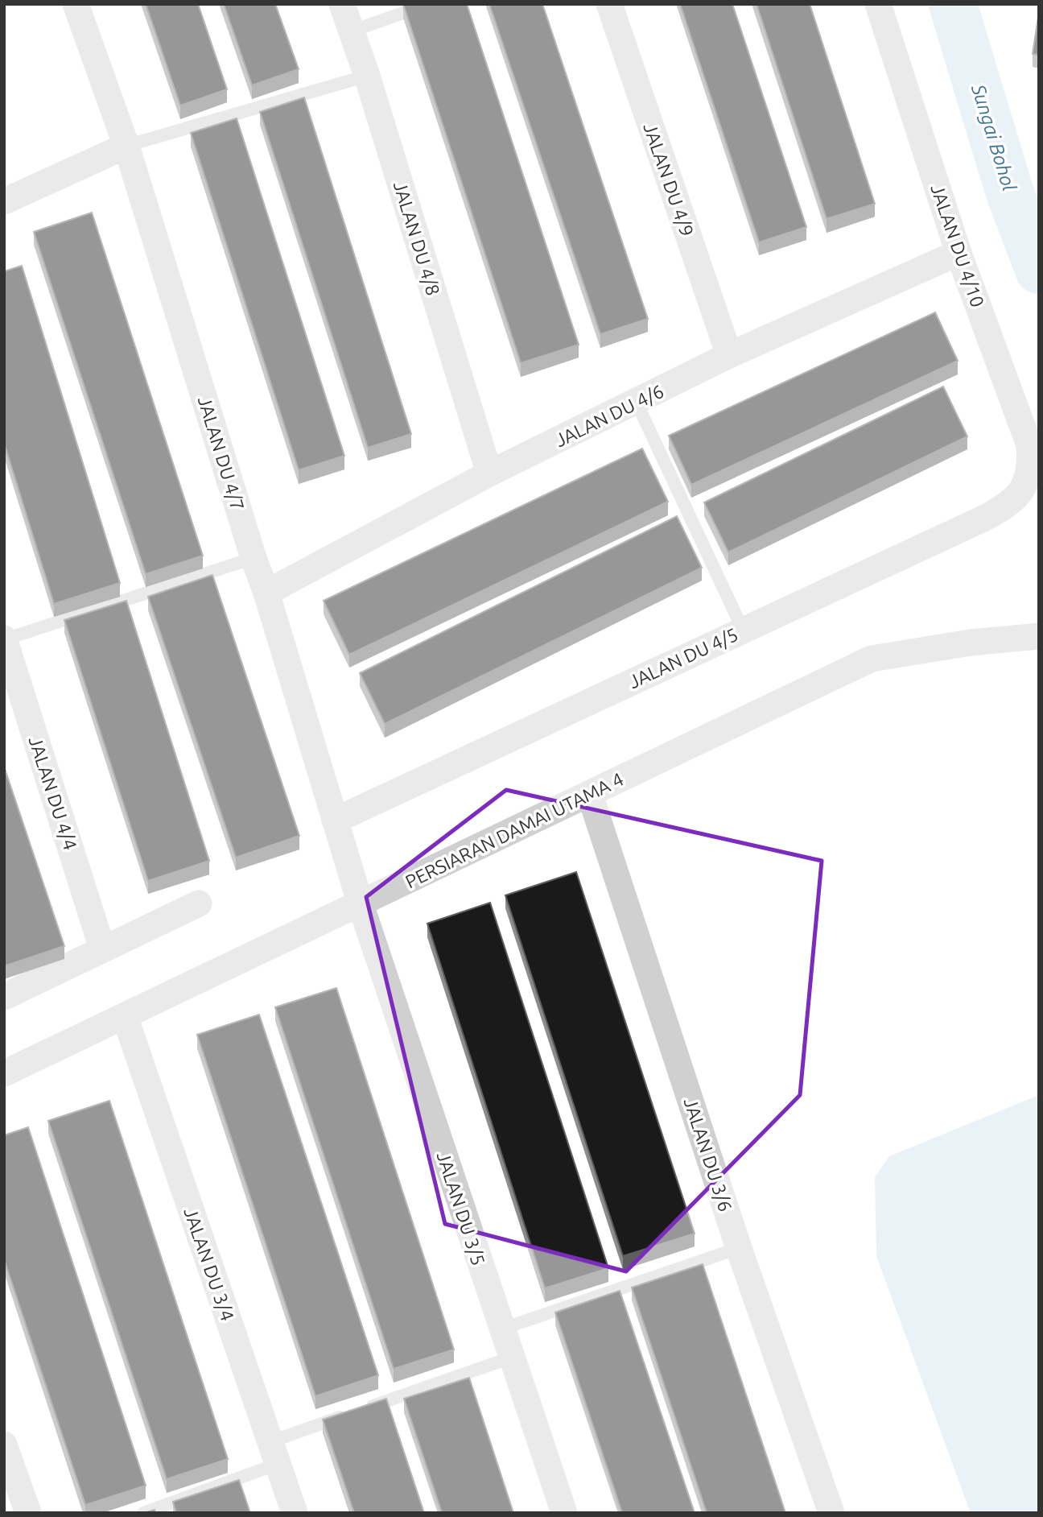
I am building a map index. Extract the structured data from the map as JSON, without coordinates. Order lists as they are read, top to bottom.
{
  "streets": {
    "street": [
      "JALAN DU 4/9",
      "JALAN DU 4/8",
      "JALAN DU 4/10",
      "JALAN DU 4/6",
      "JALAN DU 4/7",
      "JALAN DU 4/5",
      "JALAN DU 4/4",
      "PERSIARAN DAMAI UTAMA 4",
      "JALAN DU 3/6",
      "JALAN DU 3/5",
      "JALAN DU 3/4"
    ]
  },
  "crossings": [
    ["JALAN DU 4/9", "JALAN DU 4/6"],
    ["JALAN DU 4/8", "JALAN DU 4/6"],
    ["JALAN DU 4/10", "JALAN DU 4/6"],
    ["JALAN DU 4/10", "JALAN DU 4/5"],
    ["JALAN DU 4/6", "JALAN DU 4/7"],
    ["JALAN DU 4/7", "JALAN DU 4/5"],
    ["JALAN DU 4/7", "PERSIARAN DAMAI UTAMA 4"],
    ["JALAN DU 4/7", "JALAN DU 3/5"],
    ["PERSIARAN DAMAI UTAMA 4", "JALAN DU 3/6"],
    ["PERSIARAN DAMAI UTAMA 4", "JALAN DU 3/5"],
    ["PERSIARAN DAMAI UTAMA 4", "JALAN DU 3/4"]
  ],
  "water": ["Sungai Bohol"]
}
